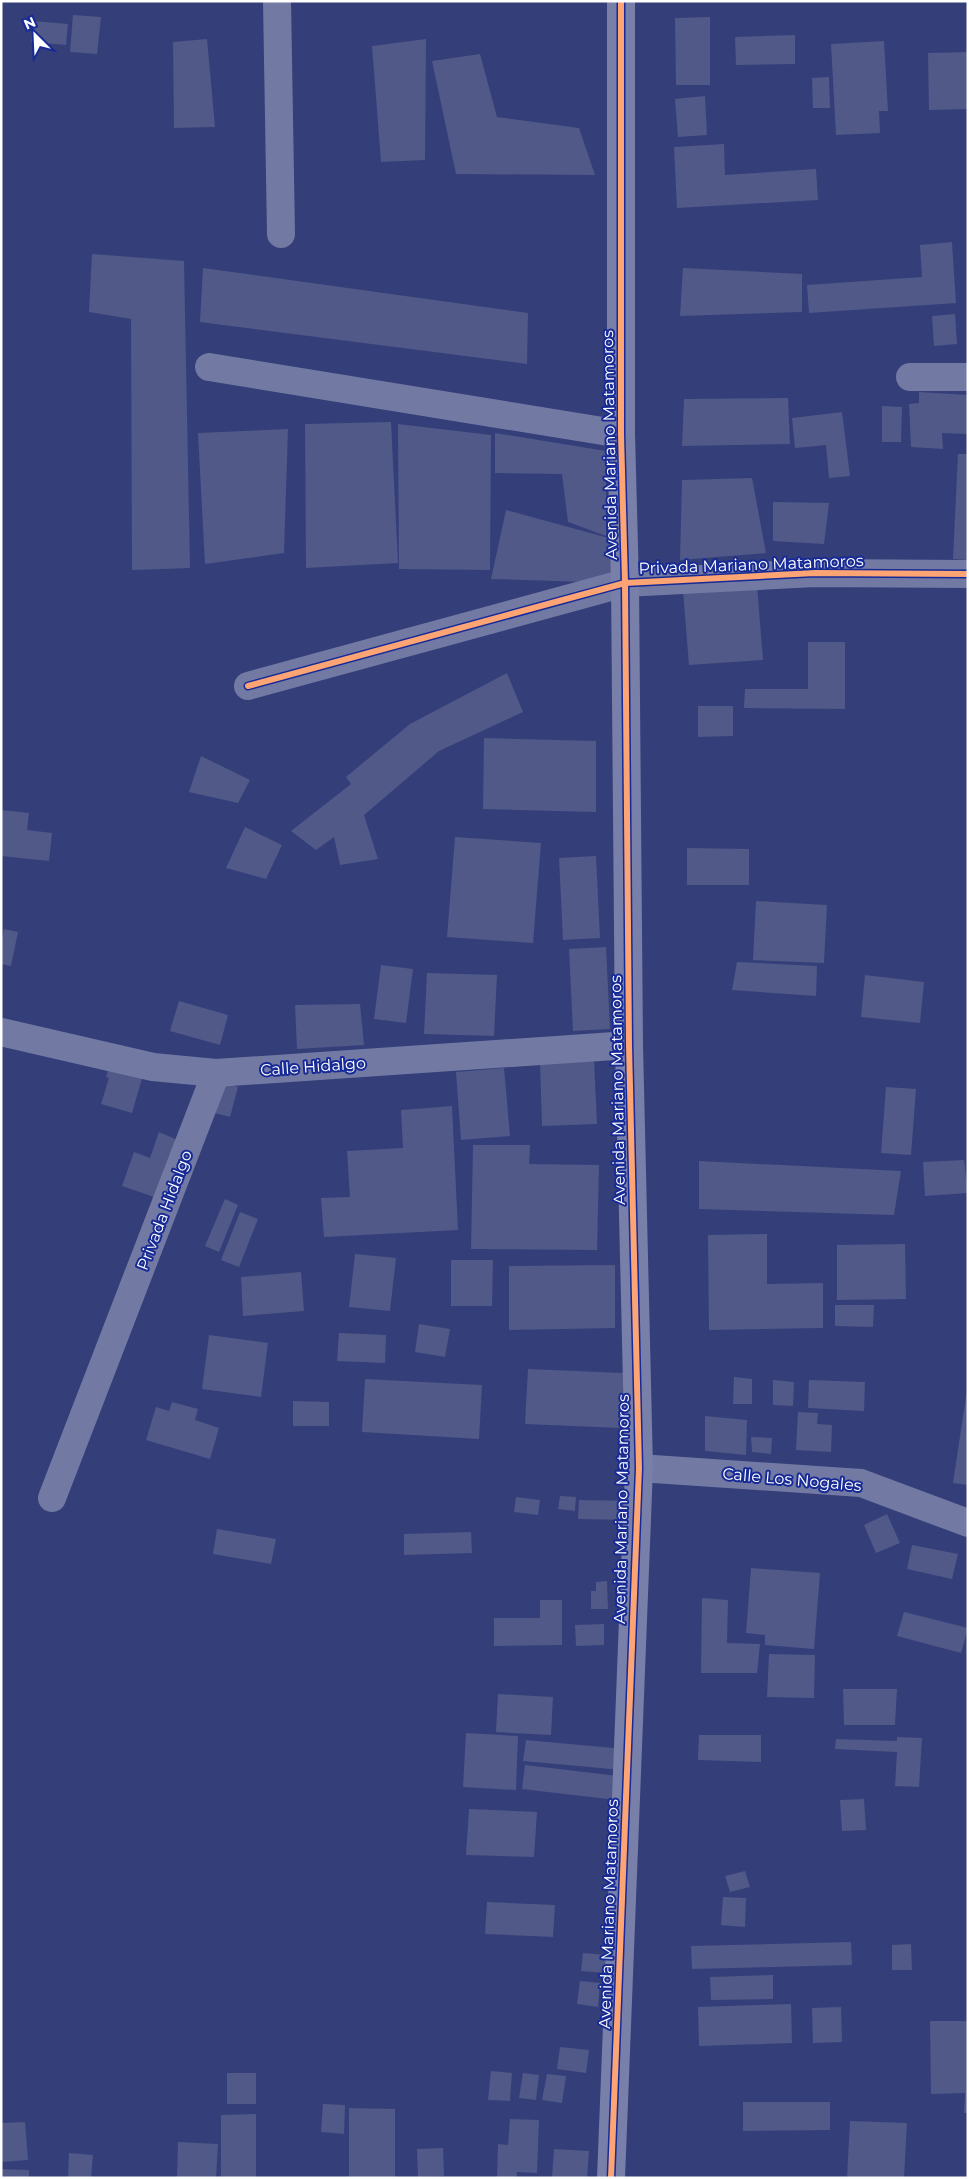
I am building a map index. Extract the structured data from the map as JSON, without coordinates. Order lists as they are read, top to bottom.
{
  "streets": {
    "street": [
      "Avenida Mariano Matamoros",
      "Privada Mariano Matamoros",
      "Calle Hidalgo",
      "Privada Hidalgo",
      "Calle Los Nogales"
    ]
  },
  "crossings": [
    ["Avenida Mariano Matamoros", "Privada Mariano Matamoros"],
    ["Avenida Mariano Matamoros", "Calle Hidalgo"],
    ["Avenida Mariano Matamoros", "Calle Los Nogales"],
    ["Calle Hidalgo", "Privada Hidalgo"]
  ],
  "north": "top left"
}
